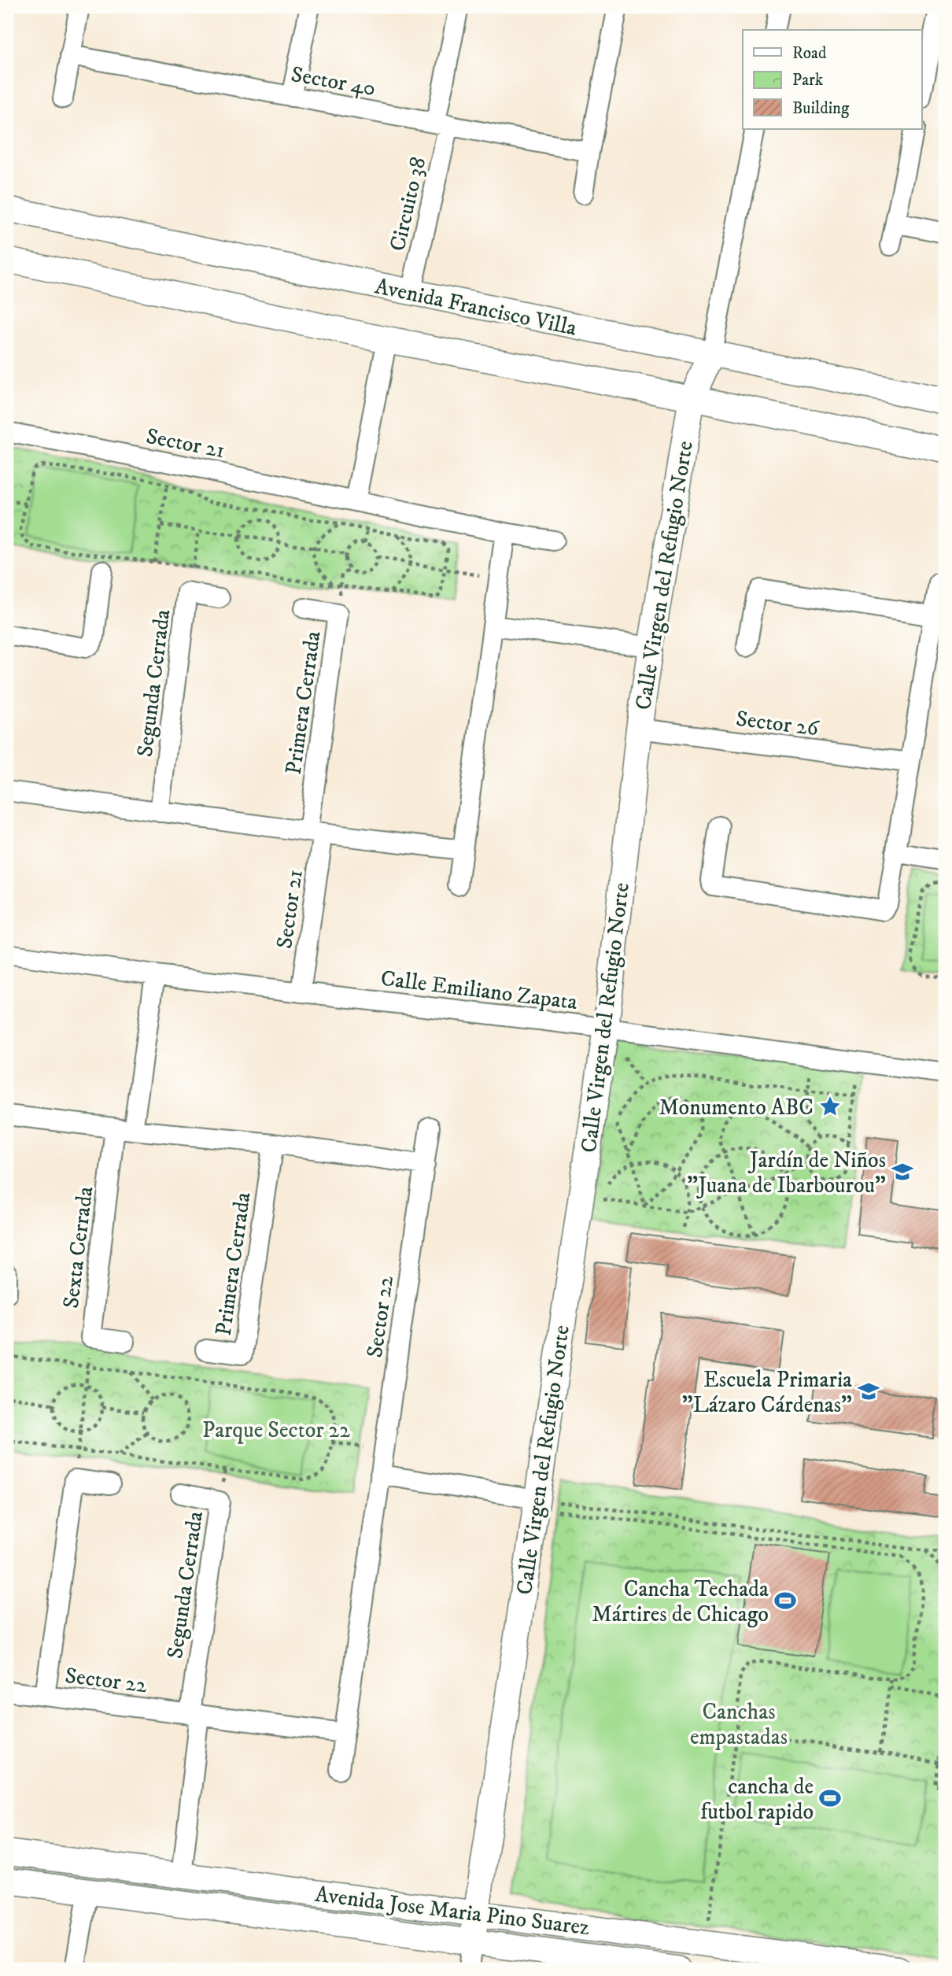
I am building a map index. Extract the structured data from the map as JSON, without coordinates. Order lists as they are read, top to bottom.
{
  "streets": {
    "street": [
      "Sector 40",
      "Circuito 38",
      "Avenida Francisco Villa",
      "Sector 21",
      "Calle Virgen del Refugio Norte",
      "Segunda Cerrada",
      "Primera Cerrada",
      "Sector 26",
      "Calle Emiliano Zapata",
      "Sexta Cerrada",
      "Sector 22",
      "Avenida Jose Maria Pino Suarez"
    ]
  },
  "crossings": [
    ["Sector 40", "Circuito 38"],
    ["Circuito 38", "Avenida Francisco Villa"],
    ["Avenida Francisco Villa", "Calle Virgen del Refugio Norte"],
    ["Sector 21", "Primera Cerrada"],
    ["Sector 21", "Calle Emiliano Zapata"],
    ["Calle Virgen del Refugio Norte", "Sector 26"],
    ["Calle Virgen del Refugio Norte", "Calle Emiliano Zapata"],
    ["Calle Virgen del Refugio Norte", "Avenida Jose Maria Pino Suarez"],
    ["Segunda Cerrada", "Sector 22"]
  ],
  "parks": ["Parque Sector 22", "Canchas empastadas"],
  "places": {
    "place": ["Monumento ABC"],
    "school or university": ["Jardín de Niños \"Juana de Ibarbourou\"", "Escuela Primaria \"Lázaro Cárdenas\""],
    "sports": ["Cancha Techada Mártires de Chicago", "cancha de futbol rapido"]
  },
  "legend": ["Road", "Park", "Building"]
}
